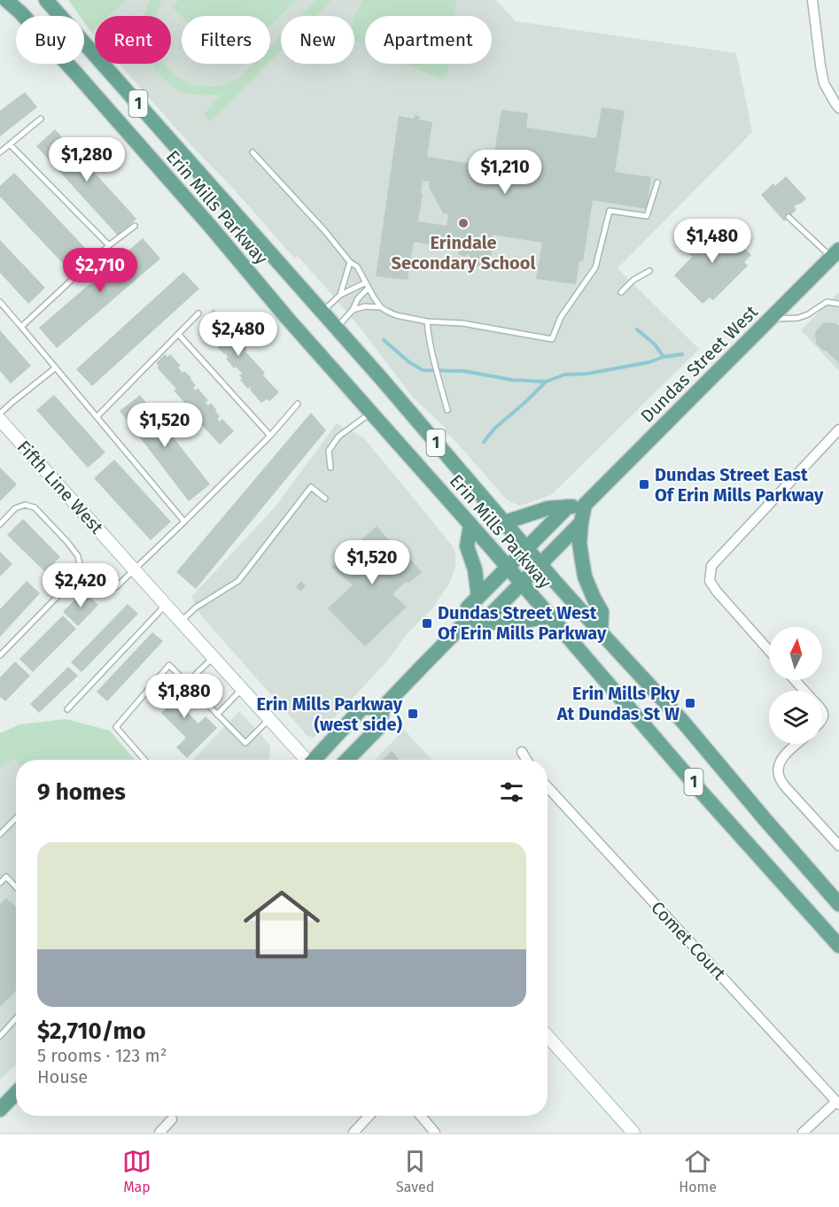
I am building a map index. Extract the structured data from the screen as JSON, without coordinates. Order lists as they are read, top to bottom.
{
  "streets": {
    "main road": ["1", "Erin Mills Parkway", "Dundas Street West"],
    "street": ["Fifth Line West", "Comet Court"]
  },
  "places": {
    "other": ["Erindale Secondary School"],
    "transit": [
      "Dundas Street East Of Erin Mills Parkway",
      "Dundas Street West Of Erin Mills Parkway",
      "Erin Mills Pky At Dundas St W",
      "Erin Mills Parkway (west side)"
    ]
  },
  "north": "top",
  "page": {
    "chip": [
      "Buy",
      "Rent",
      "Filters",
      "New",
      "Apartment"
    ],
    "price": [
      "$1,280",
      "$1,210",
      "$1,480",
      "$2,710",
      "$2,480",
      "$1,520",
      "$1,520",
      "$2,420",
      "$1,880"
    ],
    "heading": "9 homes",
    "list": [
      {
        "name": "$2,710/mo",
        "note": "5 rooms · 123 m² · House"
      }
    ],
    "tabs": ["Map", "Saved", "Home"]
  }
}
